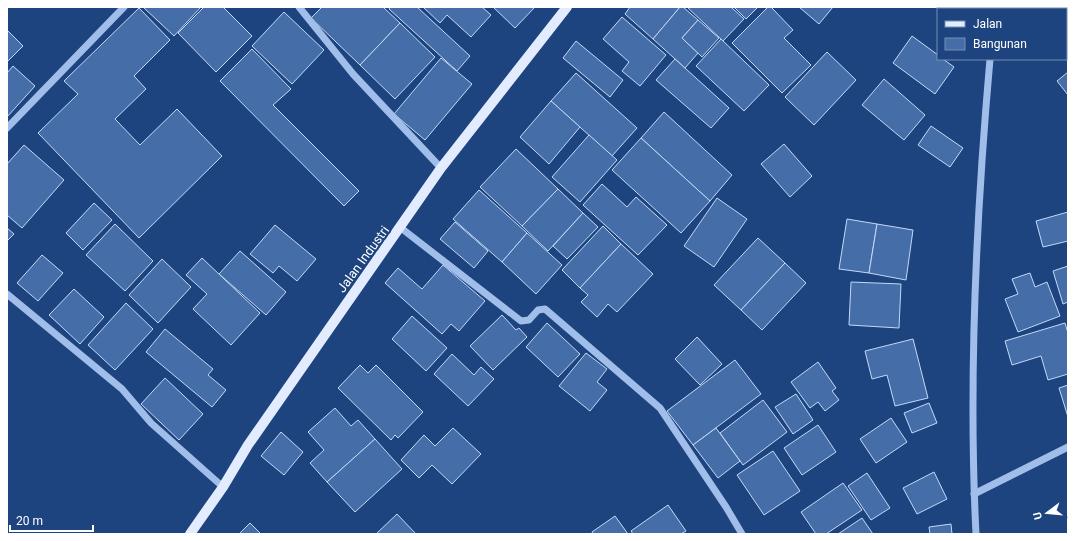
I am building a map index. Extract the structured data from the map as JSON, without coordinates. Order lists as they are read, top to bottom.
{
  "streets": {
    "main road": ["Jalan Industri"]
  },
  "legend": ["Jalan", "Bangunan"],
  "scale_bar": "20 m",
  "north": "left"
}
